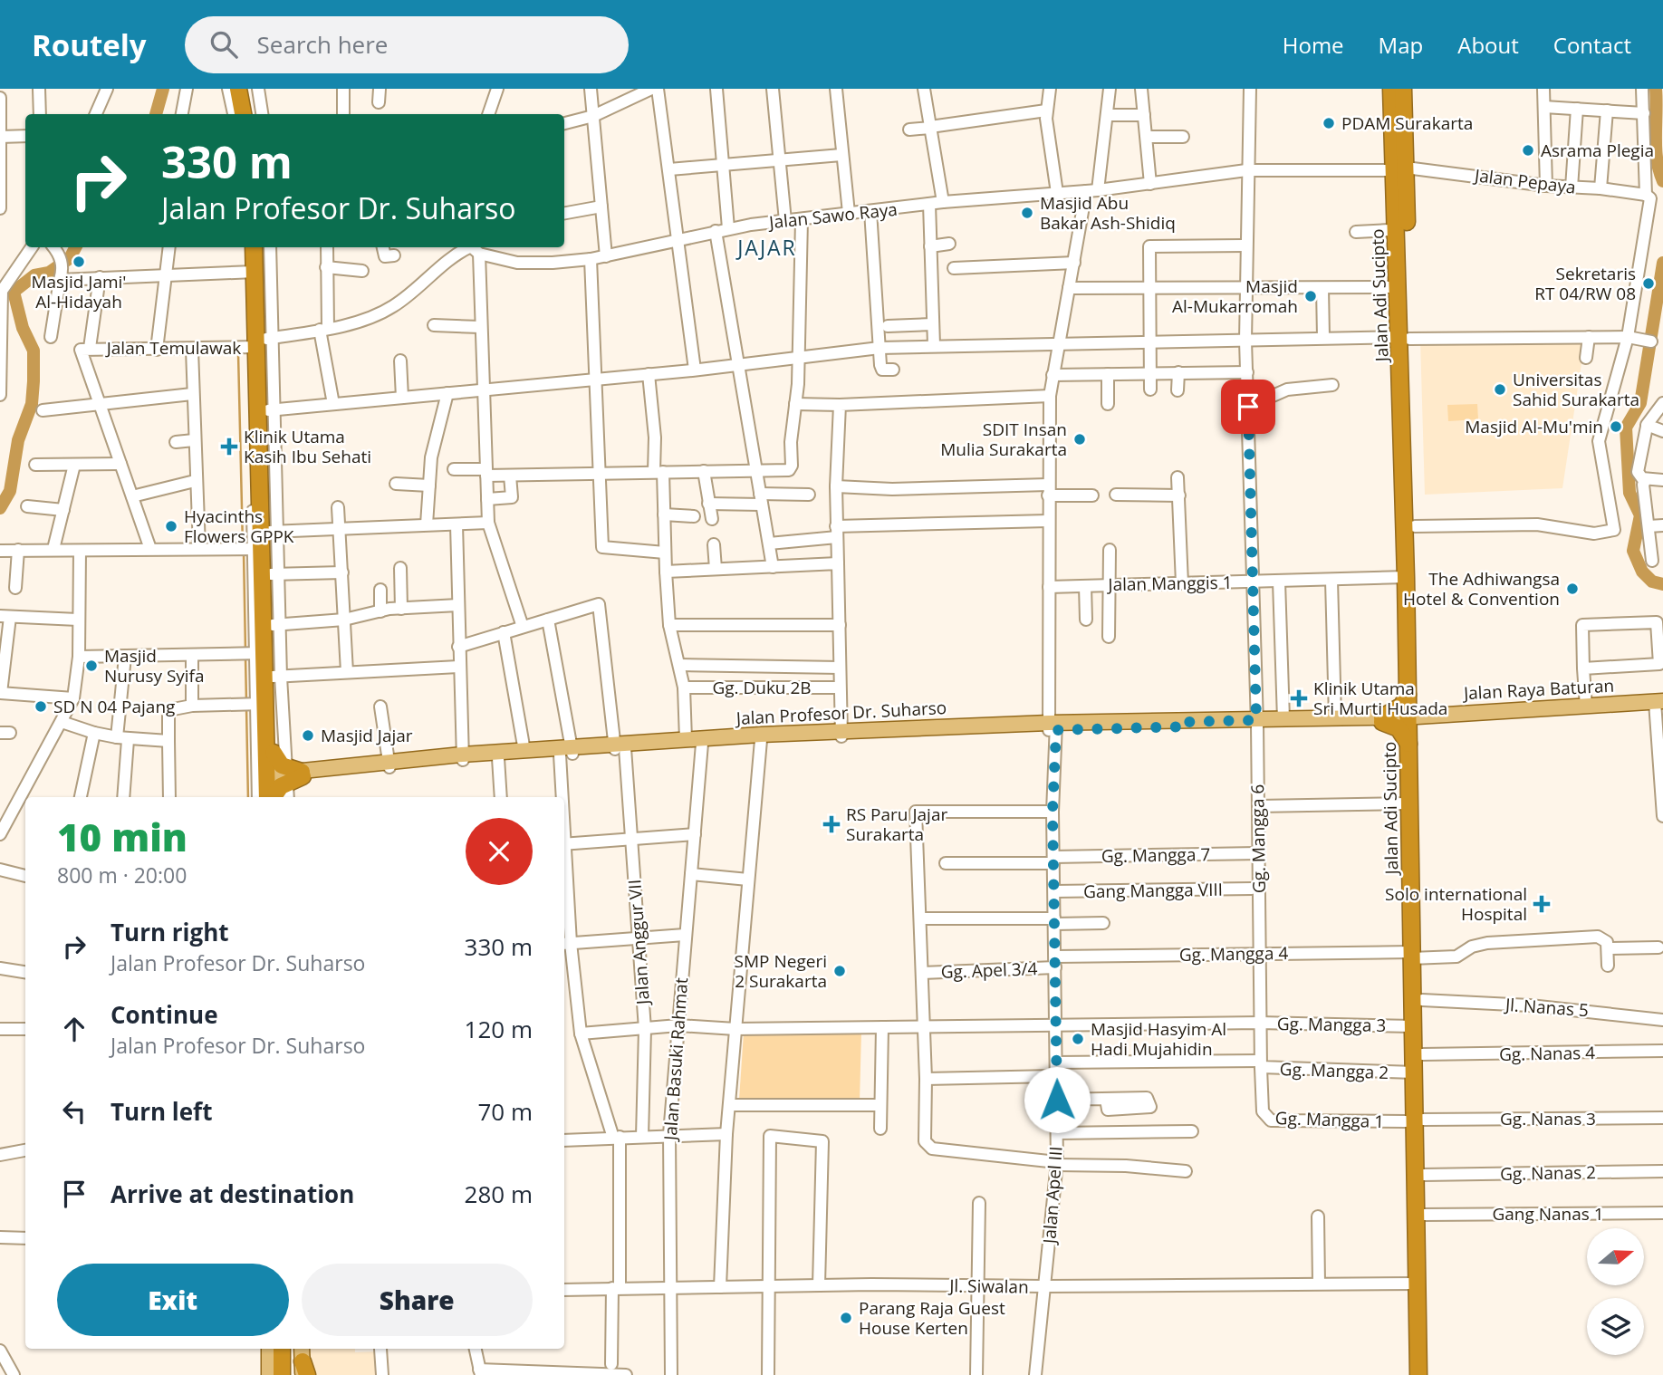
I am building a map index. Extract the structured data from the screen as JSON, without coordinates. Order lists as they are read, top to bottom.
{
  "streets": {
    "highway": ["Jalan Adi Sucipto"],
    "main road": ["Jalan Raya Baturan", "Jalan Profesor Dr. Suharso"],
    "street": [
      "Jalan Pepaya",
      "Jalan Sawo Raya",
      "Jalan Temulawak",
      "Jalan Manggis 1",
      "Gg. Duku 2B",
      "Gg. Mangga 6",
      "Gg. Mangga 7",
      "Gang Mangga VIII",
      "Jalan Anggur VII",
      "Gg. Mangga 4",
      "Gg. Apel 3/4",
      "Jl. Nanas 5",
      "Gg. Mangga 3",
      "Gg. Nanas 4",
      "Jalan Basuki Rahmat",
      "Gg. Mangga 2",
      "Gg. Nanas 3",
      "Gg. Mangga 1",
      "Gg. Nanas 2",
      "Jalan Apel III",
      "Gang Nanas 1",
      "Jl. Siwalan"
    ]
  },
  "crossings": [
    ["Jalan Pepaya", "Jalan Sawo Raya"],
    ["Jalan Pepaya", "Jalan Adi Sucipto"],
    ["Jalan Sawo Raya", "Jalan Adi Sucipto"],
    ["Jalan Sawo Raya", "Gg. Mangga 6"],
    ["Jalan Sawo Raya", "Jalan Apel III"],
    ["Jalan Adi Sucipto", "Jalan Manggis 1"],
    ["Jalan Adi Sucipto", "Jalan Raya Baturan"],
    ["Jalan Adi Sucipto", "Jalan Profesor Dr. Suharso"],
    ["Jalan Adi Sucipto", "Gg. Mangga 4"],
    ["Jalan Adi Sucipto", "Jl. Nanas 5"],
    ["Jalan Adi Sucipto", "Gg. Mangga 3"],
    ["Jalan Adi Sucipto", "Gg. Nanas 4"],
    ["Jalan Adi Sucipto", "Gg. Mangga 2"],
    ["Jalan Adi Sucipto", "Gg. Nanas 3"],
    ["Jalan Adi Sucipto", "Gg. Nanas 2"],
    ["Jalan Adi Sucipto", "Gang Nanas 1"],
    ["Jalan Adi Sucipto", "Jl. Siwalan"],
    ["Jalan Manggis 1", "Gg. Mangga 6"],
    ["Jalan Manggis 1", "Jalan Apel III"],
    ["Jalan Raya Baturan", "Jalan Profesor Dr. Suharso"],
    ["Jalan Profesor Dr. Suharso", "Gg. Mangga 6"],
    ["Jalan Profesor Dr. Suharso", "Jalan Anggur VII"],
    ["Jalan Profesor Dr. Suharso", "Jalan Basuki Rahmat"],
    ["Jalan Profesor Dr. Suharso", "Jalan Apel III"],
    ["Gg. Mangga 6", "Gg. Mangga 7"],
    ["Gg. Mangga 6", "Gg. Mangga 4"],
    ["Gg. Mangga 6", "Gg. Mangga 3"],
    ["Gg. Mangga 6", "Gg. Mangga 1"],
    ["Gg. Mangga 7", "Jalan Apel III"],
    ["Gang Mangga VIII", "Jalan Apel III"],
    ["Jalan Anggur VII", "Gg. Mangga 3"],
    ["Gg. Mangga 4", "Gg. Apel 3/4"],
    ["Gg. Mangga 4", "Jalan Apel III"],
    ["Gg. Apel 3/4", "Jalan Apel III"],
    ["Gg. Mangga 3", "Jalan Basuki Rahmat"],
    ["Gg. Mangga 3", "Gg. Mangga 1"],
    ["Gg. Mangga 3", "Jalan Apel III"],
    ["Jalan Basuki Rahmat", "Jl. Siwalan"],
    ["Gg. Mangga 2", "Gg. Mangga 1"],
    ["Gg. Mangga 2", "Jalan Apel III"],
    ["Jalan Apel III", "Jl. Siwalan"]
  ],
  "districts": ["JAJAR"],
  "places": {
    "other": [
      "PDAM Surakarta",
      "Asrama Plegia",
      "Masjid Abu Bakar Ash-Shidiq",
      "Masjid Jami' Al-Hidayah",
      "Sekretaris RT 04/RW 08",
      "Masjid Al-Mukarromah",
      "Universitas Sahid Surakarta",
      "Masjid Al-Mu'min",
      "SDIT Insan Mulia Surakarta",
      "Hyacinths Flowers GPPK",
      "The Adhiwangsa Hotel & Convention",
      "Masjid Nurusy Syifa",
      "SD N 04 Pajang",
      "Masjid Jajar",
      "SMP Negeri 2 Surakarta",
      "Masjid Hasyim Al Hadi Mujahidin",
      "Parang Raja Guest House Kerten"
    ],
    "health": [
      "Klinik Utama Kasih Ibu Sehati",
      "Klinik Utama Sri Murti Husada",
      "RS Paru Jajar Surakarta",
      "Solo international Hospital"
    ]
  },
  "north": "right",
  "page": {
    "header": "Routely",
    "search": "Search here",
    "nav": [
      "Home",
      "Map",
      "About",
      "Contact"
    ],
    "turn": ["330 m", "Jalan Profesor Dr. Suharso"],
    "heading": ["10 min", "800 m · 20:00"],
    "list": [
      {
        "name": "Turn right",
        "note": "Jalan Profesor Dr. Suharso",
        "value": "330 m"
      },
      {
        "name": "Continue",
        "note": "Jalan Profesor Dr. Suharso",
        "value": "120 m"
      },
      {
        "name": "Turn left",
        "value": "70 m"
      },
      {
        "name": "Arrive at destination",
        "value": "280 m"
      }
    ],
    "buttons": ["Exit", "Share"]
  }
}
